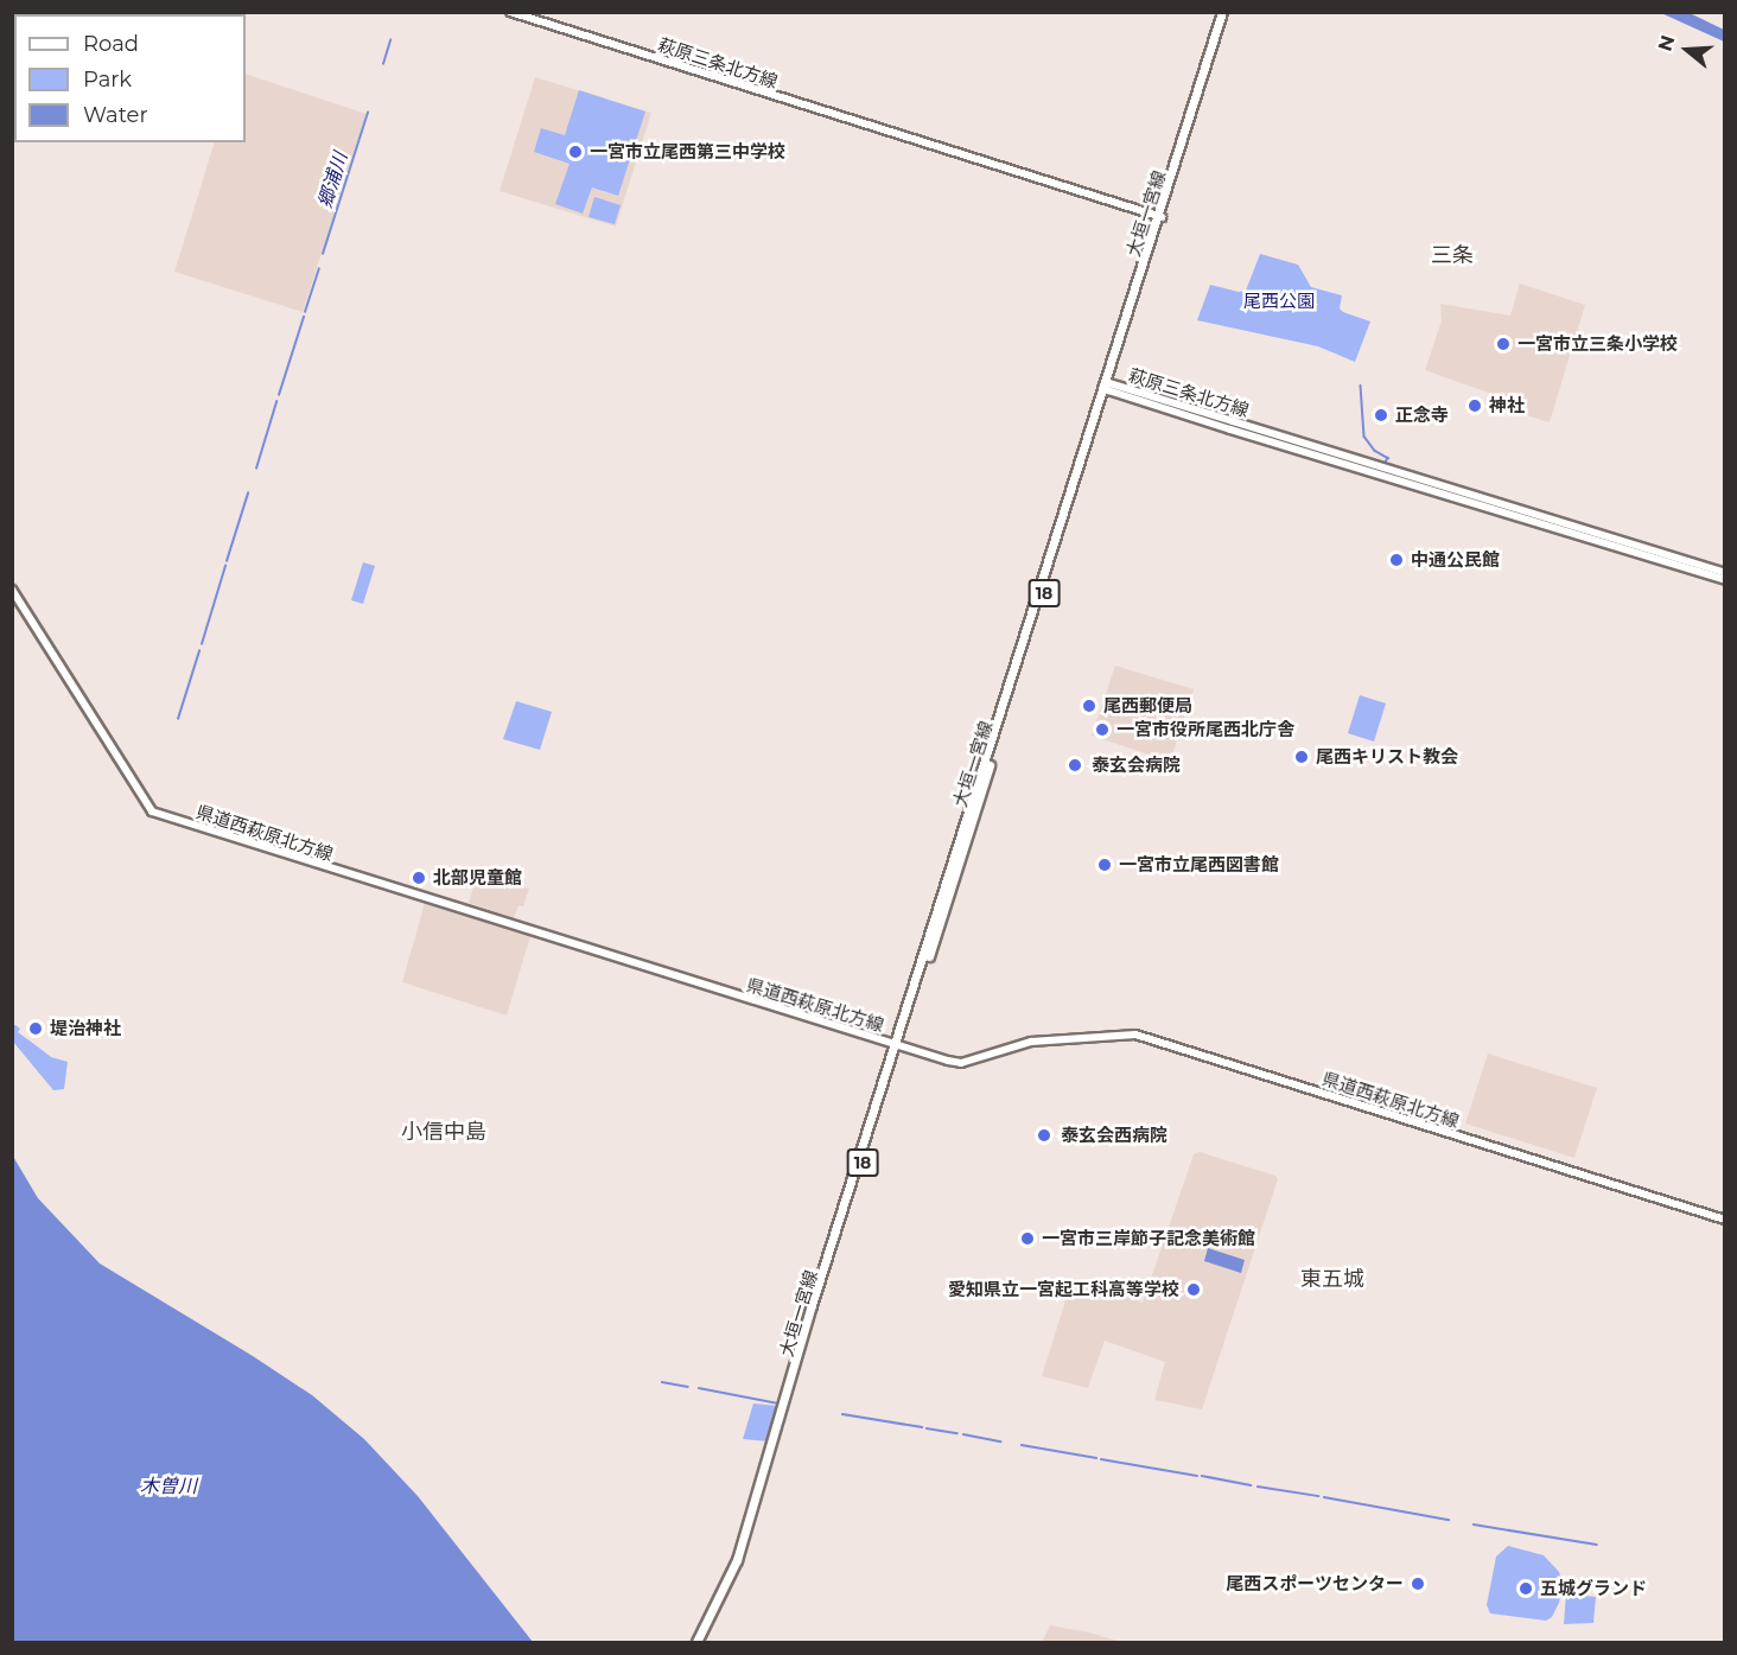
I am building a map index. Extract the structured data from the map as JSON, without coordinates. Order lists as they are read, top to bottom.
{
  "streets": {
    "main road": [
      "萩原三条北方線",
      "大垣一宮線",
      "18",
      "県道西萩原北方線"
    ]
  },
  "crossings": [
    ["萩原三条北方線", "大垣一宮線"],
    ["大垣一宮線", "県道西萩原北方線"]
  ],
  "districts": ["三条", "小信中島", "東五城"],
  "water": ["郷浦川", "木曽川"],
  "parks": ["尾西公園"],
  "places": [
    "一宮市立尾西第三中学校",
    "一宮市立三条小学校",
    "神社",
    "正念寺",
    "中通公民館",
    "尾西郵便局",
    "一宮市役所尾西北庁舎",
    "尾西キリスト教会",
    "泰玄会病院",
    "一宮市立尾西図書館",
    "北部児童館",
    "堤治神社",
    "泰玄会西病院",
    "一宮市三岸節子記念美術館",
    "愛知県立一宮起工科高等学校",
    "尾西スポーツセンター",
    "五城グランド"
  ],
  "legend": ["Road", "Park", "Water"],
  "north": "left"
}
